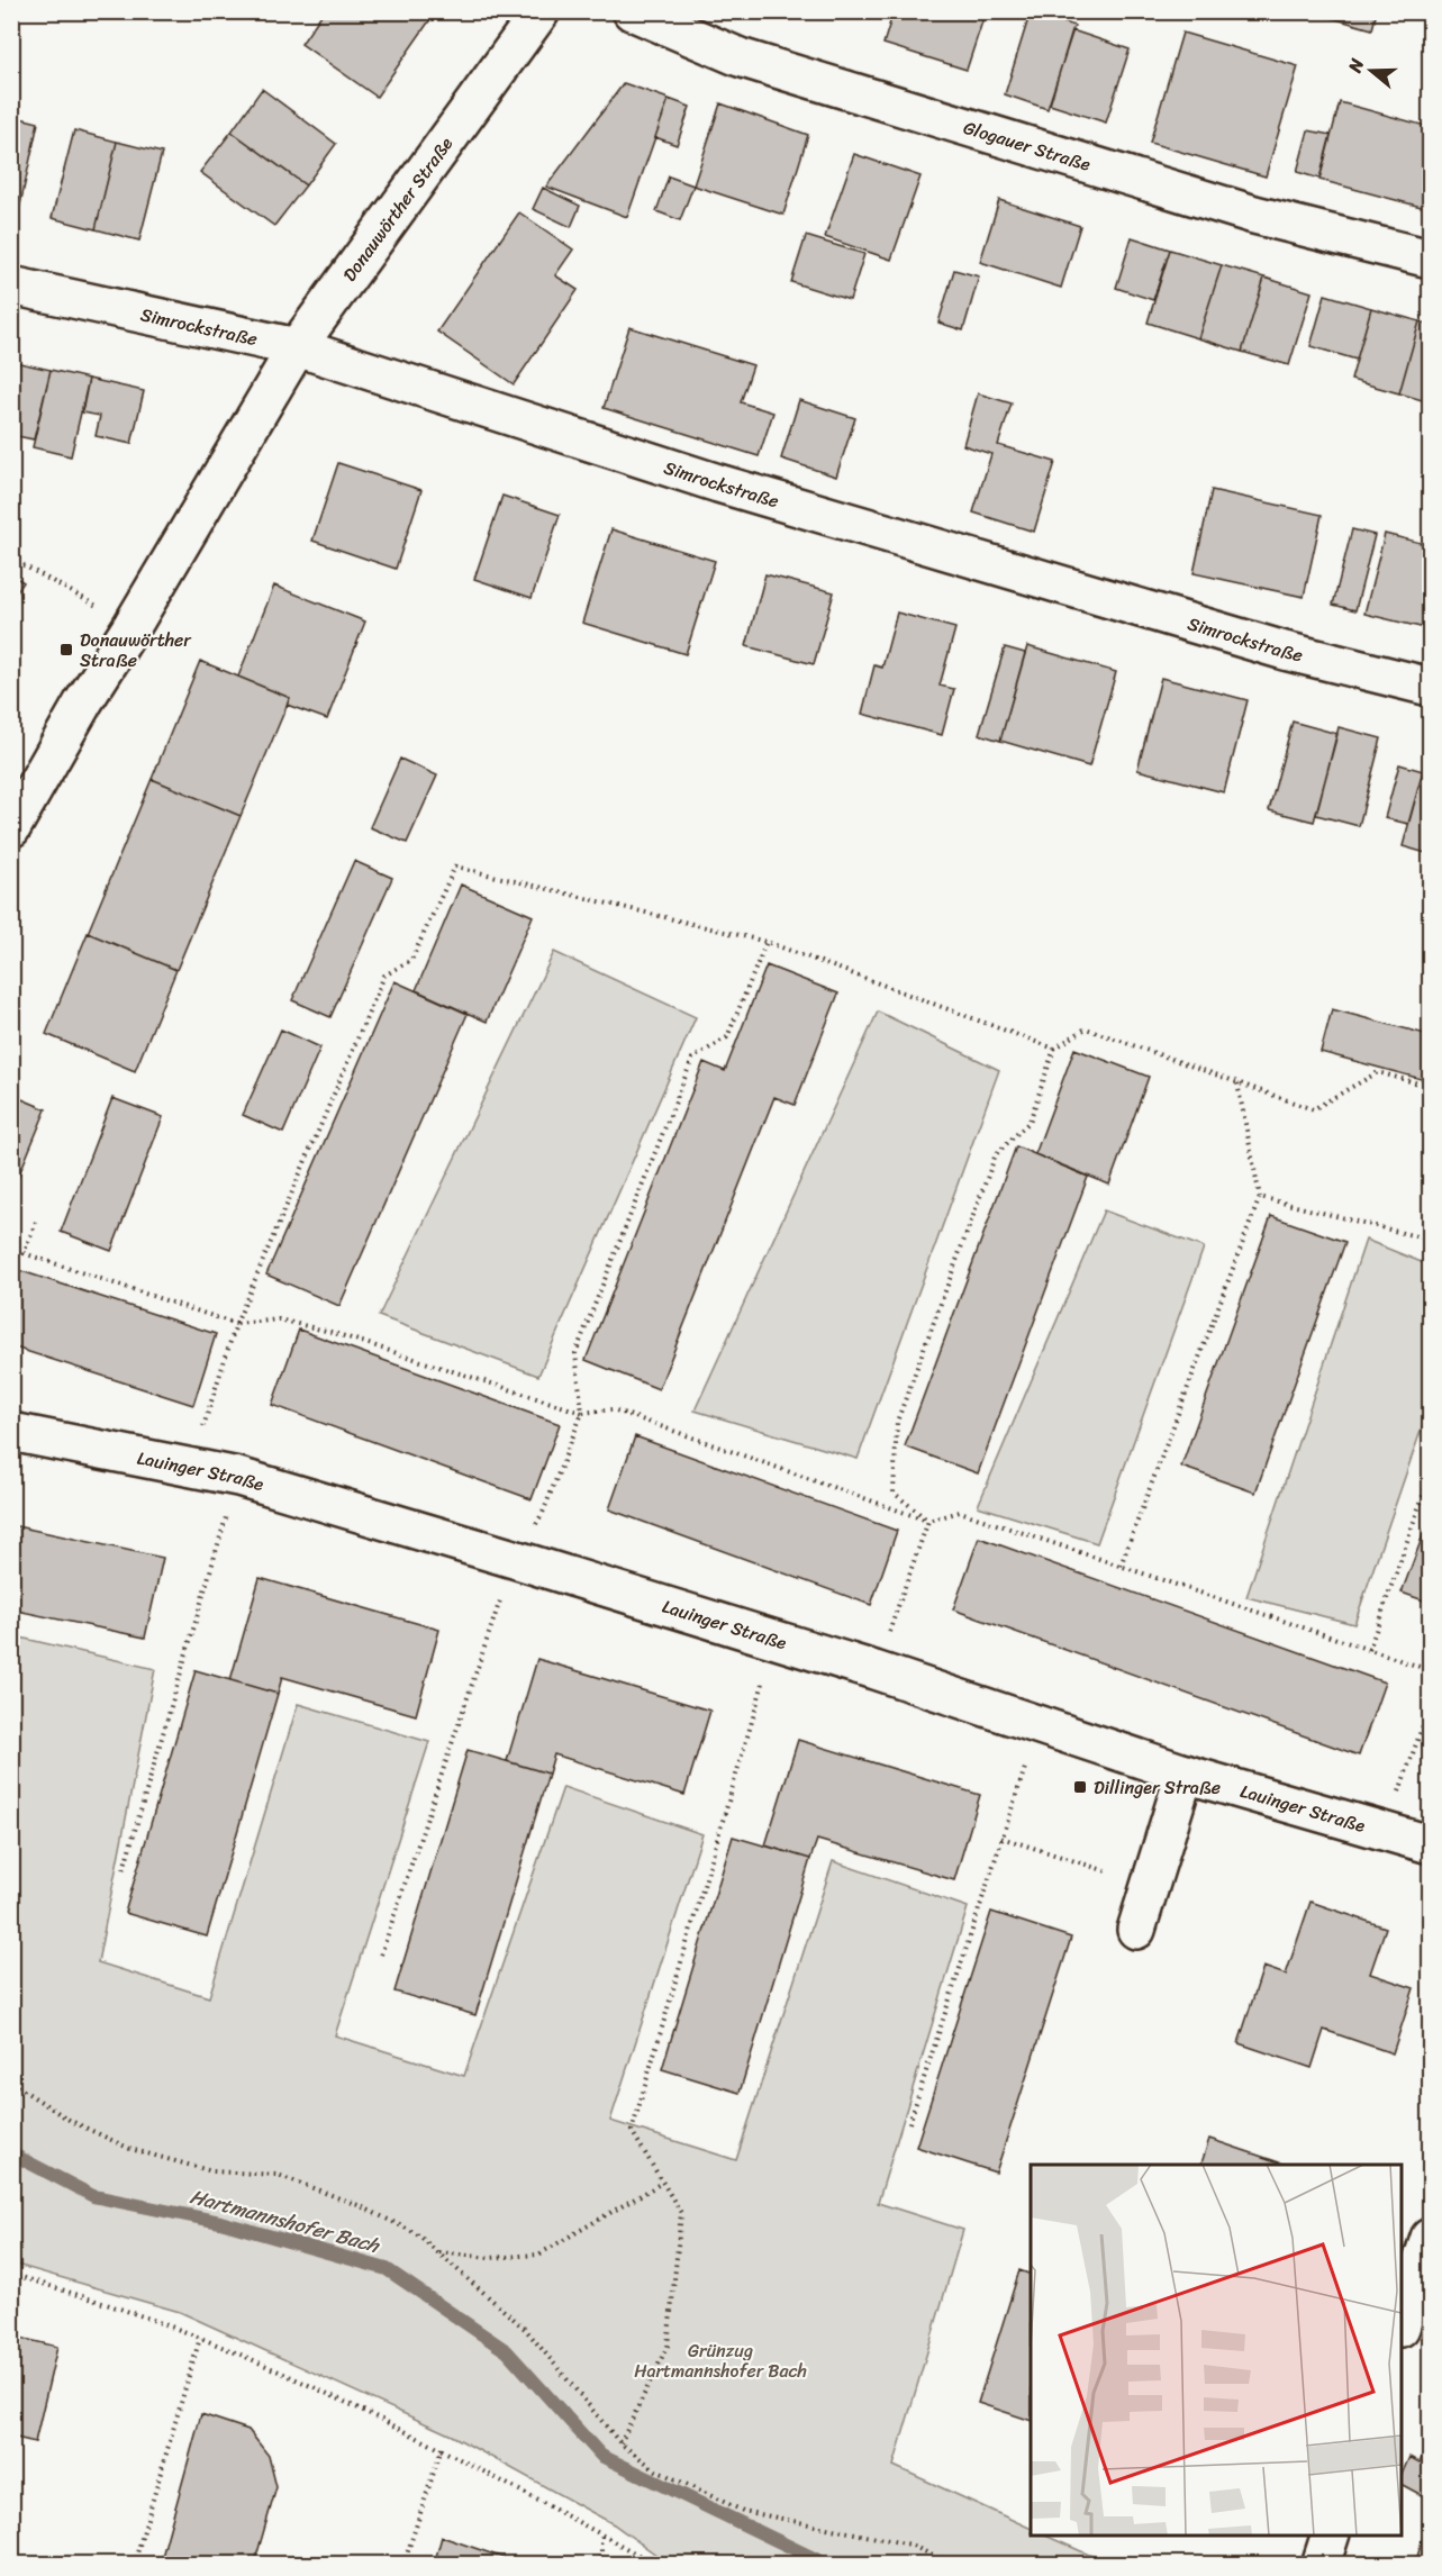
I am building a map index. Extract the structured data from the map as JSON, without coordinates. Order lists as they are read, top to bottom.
{
  "streets": {
    "street": [
      "Glogauer Straße",
      "Donauwörther Straße",
      "Simrockstraße",
      "Lauinger Straße"
    ]
  },
  "crossings": [
    ["Donauwörther Straße", "Simrockstraße"]
  ],
  "water": ["Hartmannshofer Bach"],
  "parks": ["Grünzug Hartmannshofer Bach"],
  "places": {
    "transit": ["Donauwörther Straße", "Dillinger Straße"]
  },
  "north": "left"
}
